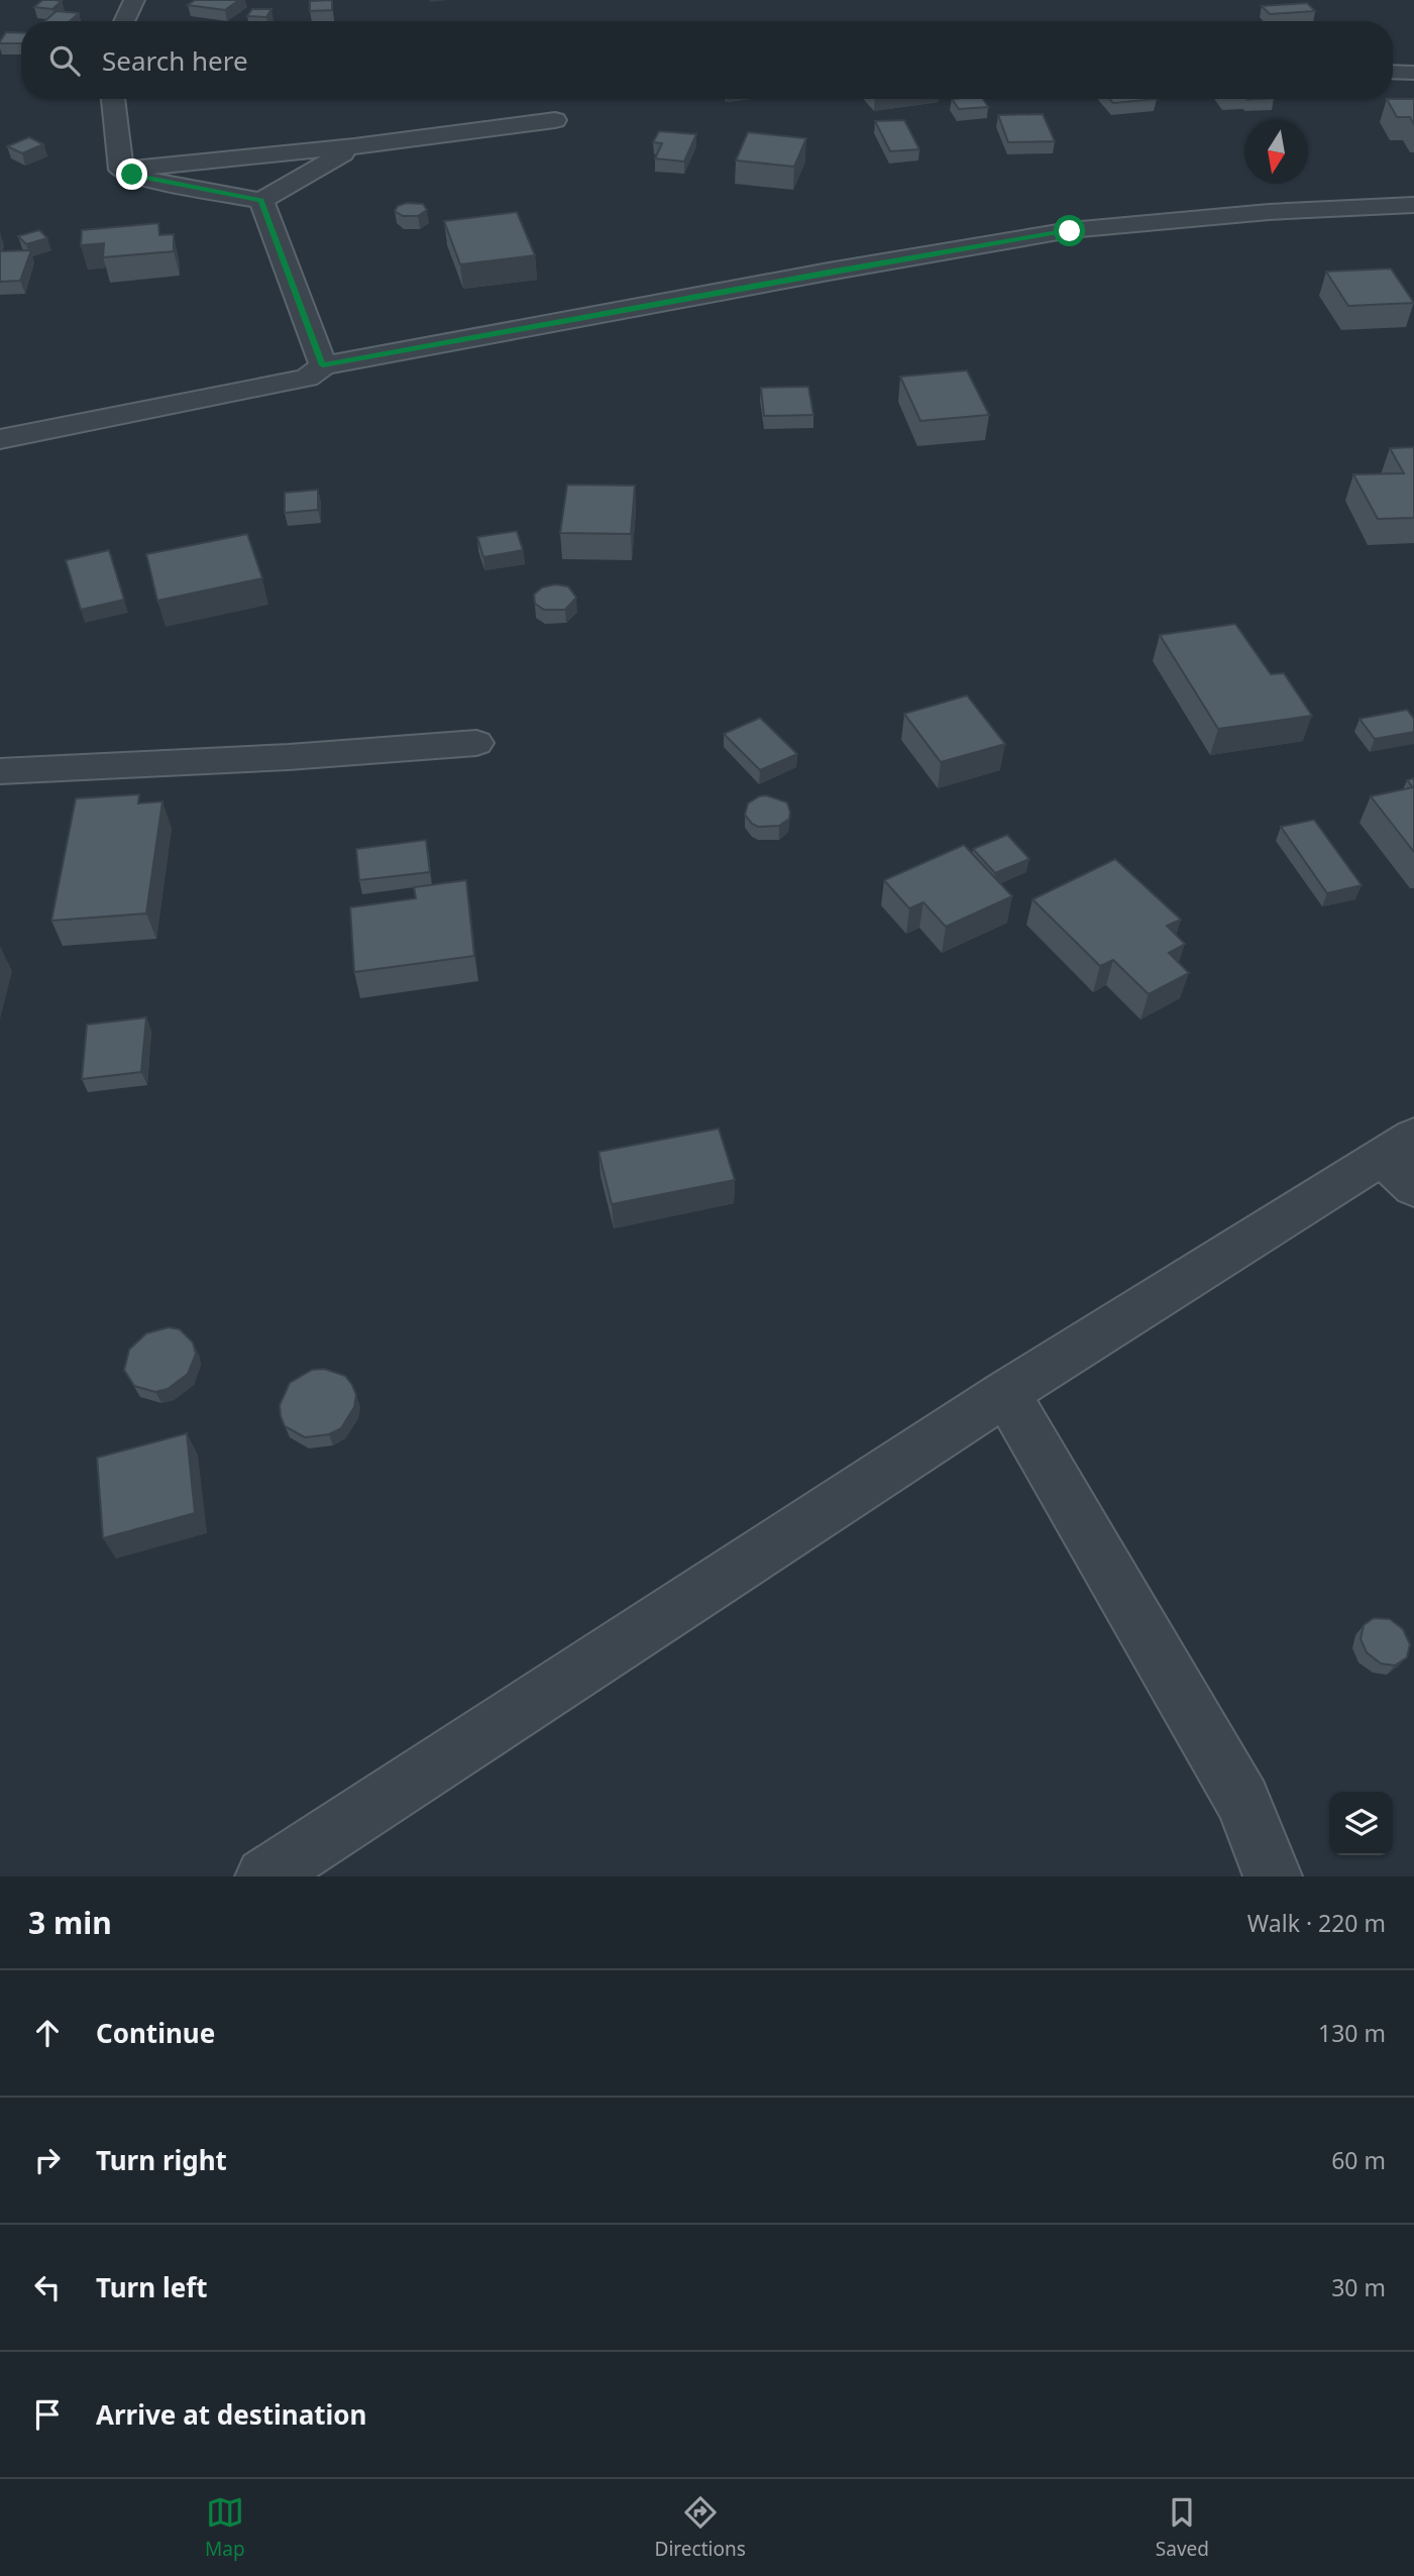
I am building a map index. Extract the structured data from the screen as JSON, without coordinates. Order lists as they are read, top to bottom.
{
  "north": "bottom",
  "page": {
    "search": "Search here",
    "heading": ["3 min", "Walk · 220 m"],
    "list": [
      ["Continue", "130 m"],
      ["Turn right", "60 m"],
      ["Turn left", "30 m"],
      "Arrive at destination"
    ],
    "nav": ["Map", "Directions", "Saved"]
  }
}
